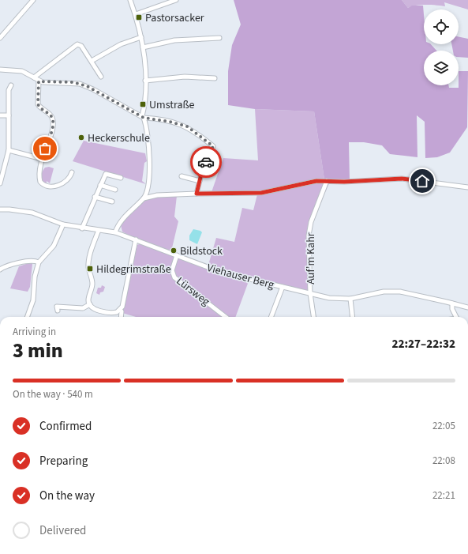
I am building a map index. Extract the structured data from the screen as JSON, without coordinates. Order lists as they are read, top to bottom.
{
  "streets": {
    "street": ["Auf'm Kahr", "Viehauser Berg", "Lürsweg"]
  },
  "crossings": [
    ["Auf'm Kahr", "Viehauser Berg"],
    ["Viehauser Berg", "Lürsweg"]
  ],
  "places": {
    "transit": ["Pastorsacker", "Umstraße", "Hildegrimstraße"],
    "other": ["Heckerschule", "Bildstock"]
  },
  "page": {
    "heading": ["3 min", "Arriving in", "22:27–22:32"],
    "bar": "On the way · 540 m",
    "list": [
      ["Confirmed", "22:05"],
      ["Preparing", "22:08"],
      ["On the way", "22:21"],
      "Delivered"
    ]
  }
}
